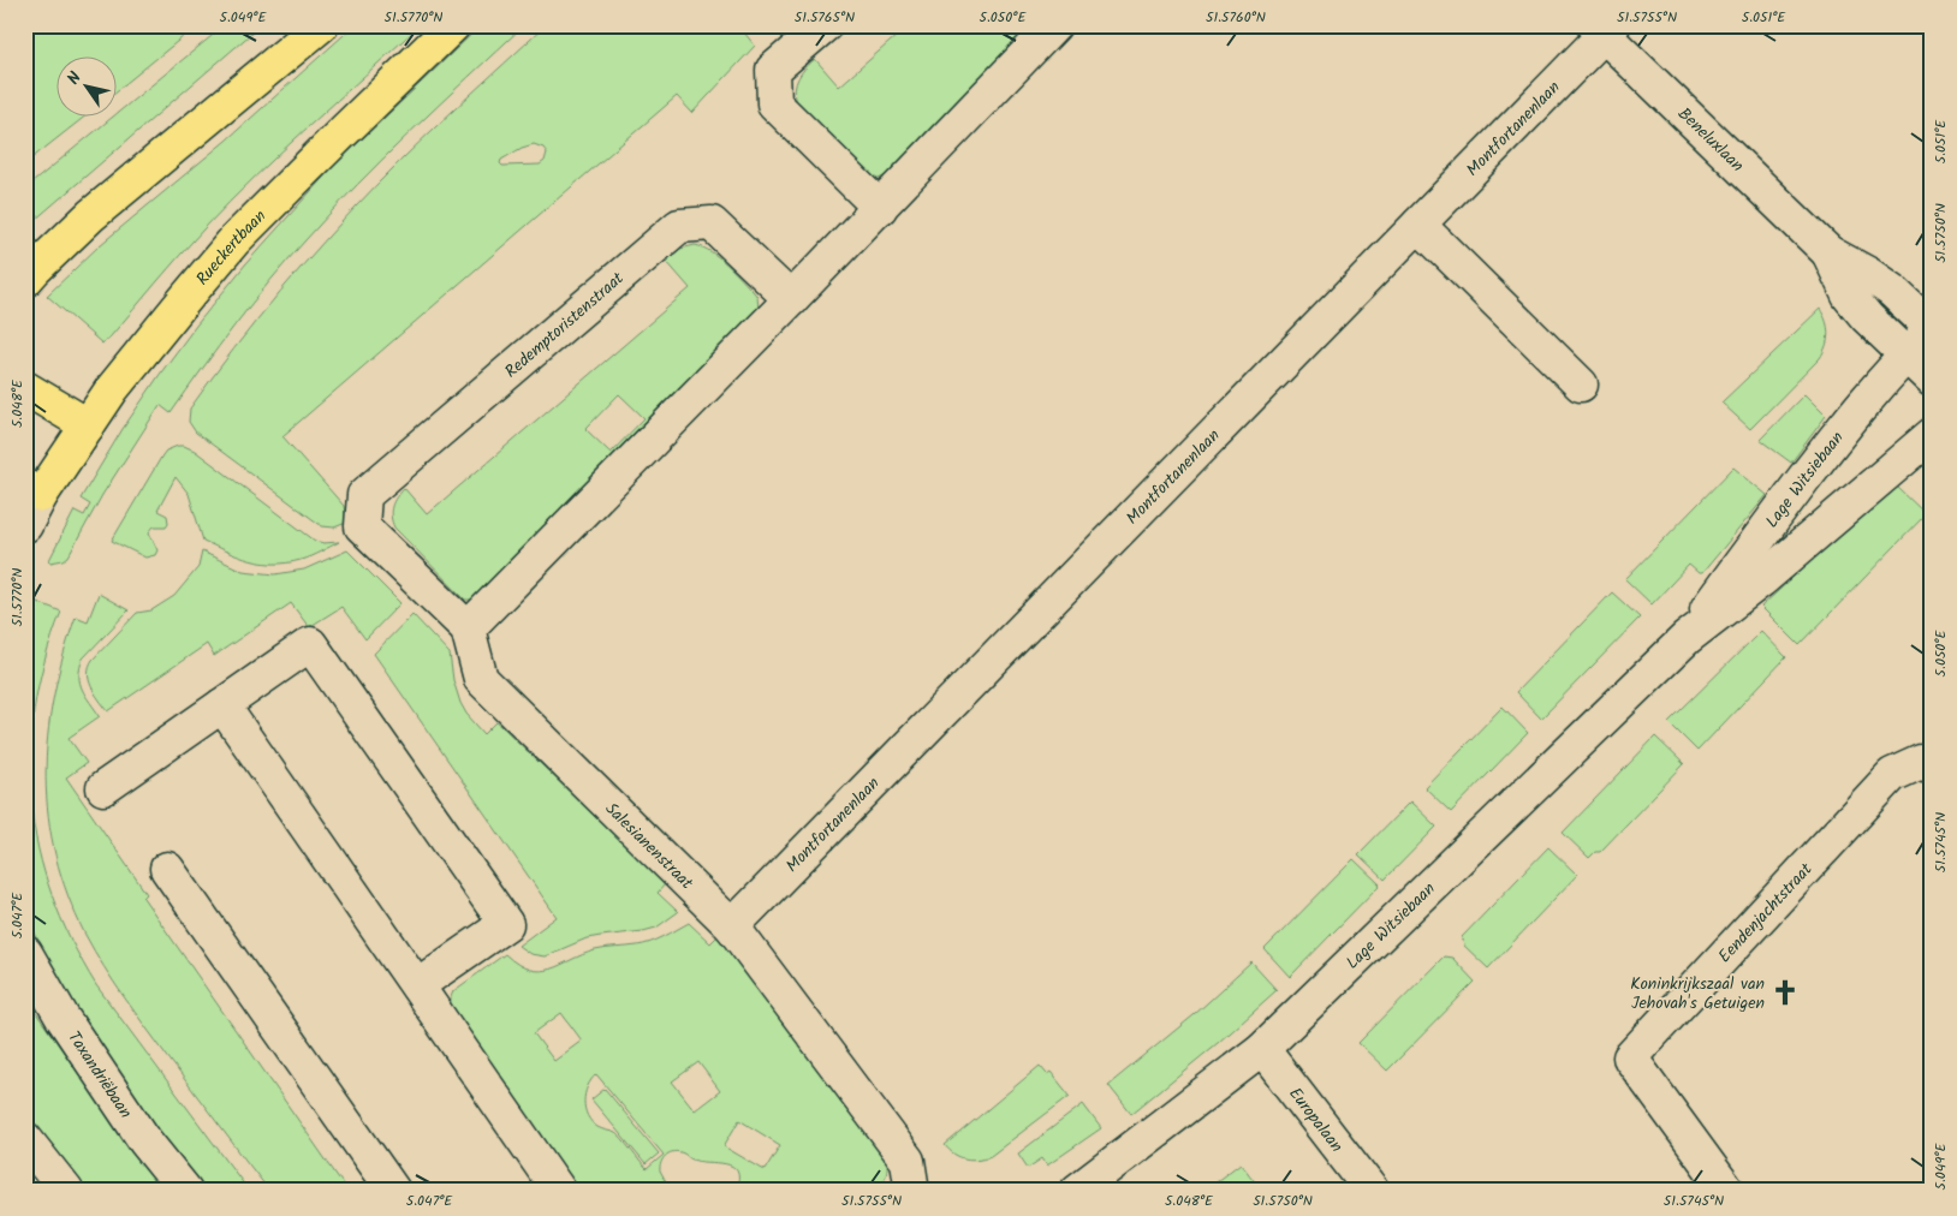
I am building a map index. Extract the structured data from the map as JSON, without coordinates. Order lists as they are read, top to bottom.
{
  "streets": {
    "main road": ["Rueckertbaan"],
    "street": [
      "Montfortanenlaan",
      "Beneluxlaan",
      "Redemptoristenstraat",
      "Lage Witsiebaan",
      "Salesianenstraat",
      "Eendenjachtstraat",
      "Taxandriëbaan",
      "Europalaan"
    ]
  },
  "crossings": [
    ["Montfortanenlaan", "Beneluxlaan"],
    ["Montfortanenlaan", "Salesianenstraat"],
    ["Beneluxlaan", "Lage Witsiebaan"],
    ["Redemptoristenstraat", "Salesianenstraat"],
    ["Lage Witsiebaan", "Europalaan"]
  ],
  "places": {
    "church": ["Koninkrijkszaal van Jehovah's Getuigen"]
  },
  "north": "top left",
  "coordinates": [
    "5.049°E",
    "51.5770°N",
    "51.5765°N",
    "5.050°E",
    "51.5760°N",
    "51.5755°N",
    "5.051°E",
    "51.5750°N",
    "5.048°E",
    "51.5745°N",
    "5.047°E"
  ]
}
